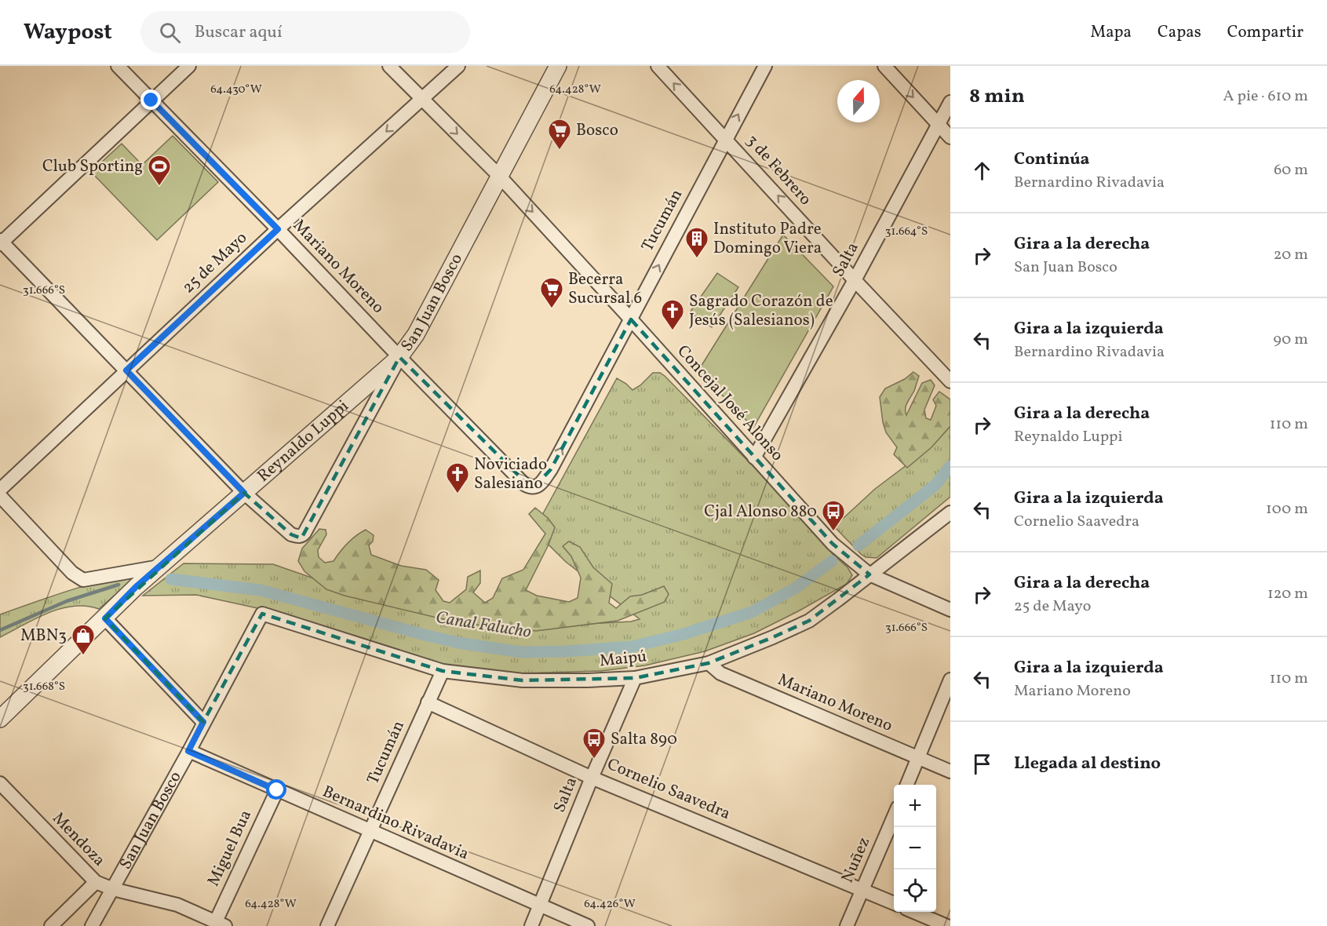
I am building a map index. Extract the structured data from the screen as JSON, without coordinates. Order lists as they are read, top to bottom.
{
  "streets": {
    "street": [
      "3 de Febrero",
      "Tucumán",
      "Salta",
      "25 de Mayo",
      "Mariano Moreno",
      "San Juan Bosco",
      "Concejal José Alonso",
      "Reynaldo Luppi",
      "Maipú",
      "Cornelio Saavedra",
      "Bernardino Rivadavia",
      "Mendoza",
      "Miguel Bua",
      "Nuñez"
    ]
  },
  "crossings": [
    ["3 de Febrero", "Tucumán"],
    ["3 de Febrero", "Salta"],
    ["Tucumán", "Mariano Moreno"],
    ["Tucumán", "Concejal José Alonso"],
    ["Tucumán", "Maipú"],
    ["Tucumán", "Cornelio Saavedra"],
    ["Tucumán", "Bernardino Rivadavia"],
    ["Salta", "Concejal José Alonso"],
    ["Salta", "Maipú"],
    ["Salta", "Cornelio Saavedra"],
    ["Salta", "Bernardino Rivadavia"],
    ["25 de Mayo", "Mariano Moreno"],
    ["25 de Mayo", "Concejal José Alonso"],
    ["Mariano Moreno", "San Juan Bosco"],
    ["Mariano Moreno", "Reynaldo Luppi"],
    ["Mariano Moreno", "Maipú"],
    ["San Juan Bosco", "Concejal José Alonso"],
    ["San Juan Bosco", "Reynaldo Luppi"],
    ["San Juan Bosco", "Maipú"],
    ["San Juan Bosco", "Bernardino Rivadavia"],
    ["San Juan Bosco", "Mendoza"],
    ["Concejal José Alonso", "Maipú"],
    ["Cornelio Saavedra", "Nuñez"],
    ["Bernardino Rivadavia", "Miguel Bua"],
    ["Mendoza", "Miguel Bua"]
  ],
  "one_way": ["3 de Febrero", "Tucumán", "Concejal José Alonso"],
  "water": ["Canal Falucho"],
  "places": {
    "supermarket": ["Bosco", "Becerra Sucursal 6"],
    "sports": ["Club Sporting"],
    "building": ["Instituto Padre Domingo Viera"],
    "church": ["Sagrado Corazón de Jesús (Salesianos)", "Noviciado Salesiano"],
    "bus stop": ["Cjal Alonso 880", "Salta 890"],
    "shop": ["MBN3"]
  },
  "north": "top",
  "page": {
    "header": "Waypost",
    "search": "Buscar aquí",
    "nav": ["Mapa", "Capas", "Compartir"],
    "heading": ["8 min", "A pie · 610 m"],
    "list": [
      ["Continúa", "Bernardino Rivadavia", "60 m"],
      ["Gira a la derecha", "San Juan Bosco", "20 m"],
      ["Gira a la izquierda", "Bernardino Rivadavia", "90 m"],
      ["Gira a la derecha", "Reynaldo Luppi", "110 m"],
      ["Gira a la izquierda", "Cornelio Saavedra", "100 m"],
      ["Gira a la derecha", "25 de Mayo", "120 m"],
      ["Gira a la izquierda", "Mariano Moreno", "110 m"],
      "Llegada al destino"
    ],
    "map_buttons": ["+", "−"]
  },
  "coordinates": [
    "64.428°W",
    "64.430°W",
    "31.664°S",
    "31.666°S",
    "31.668°S",
    "64.426°W"
  ]
}
